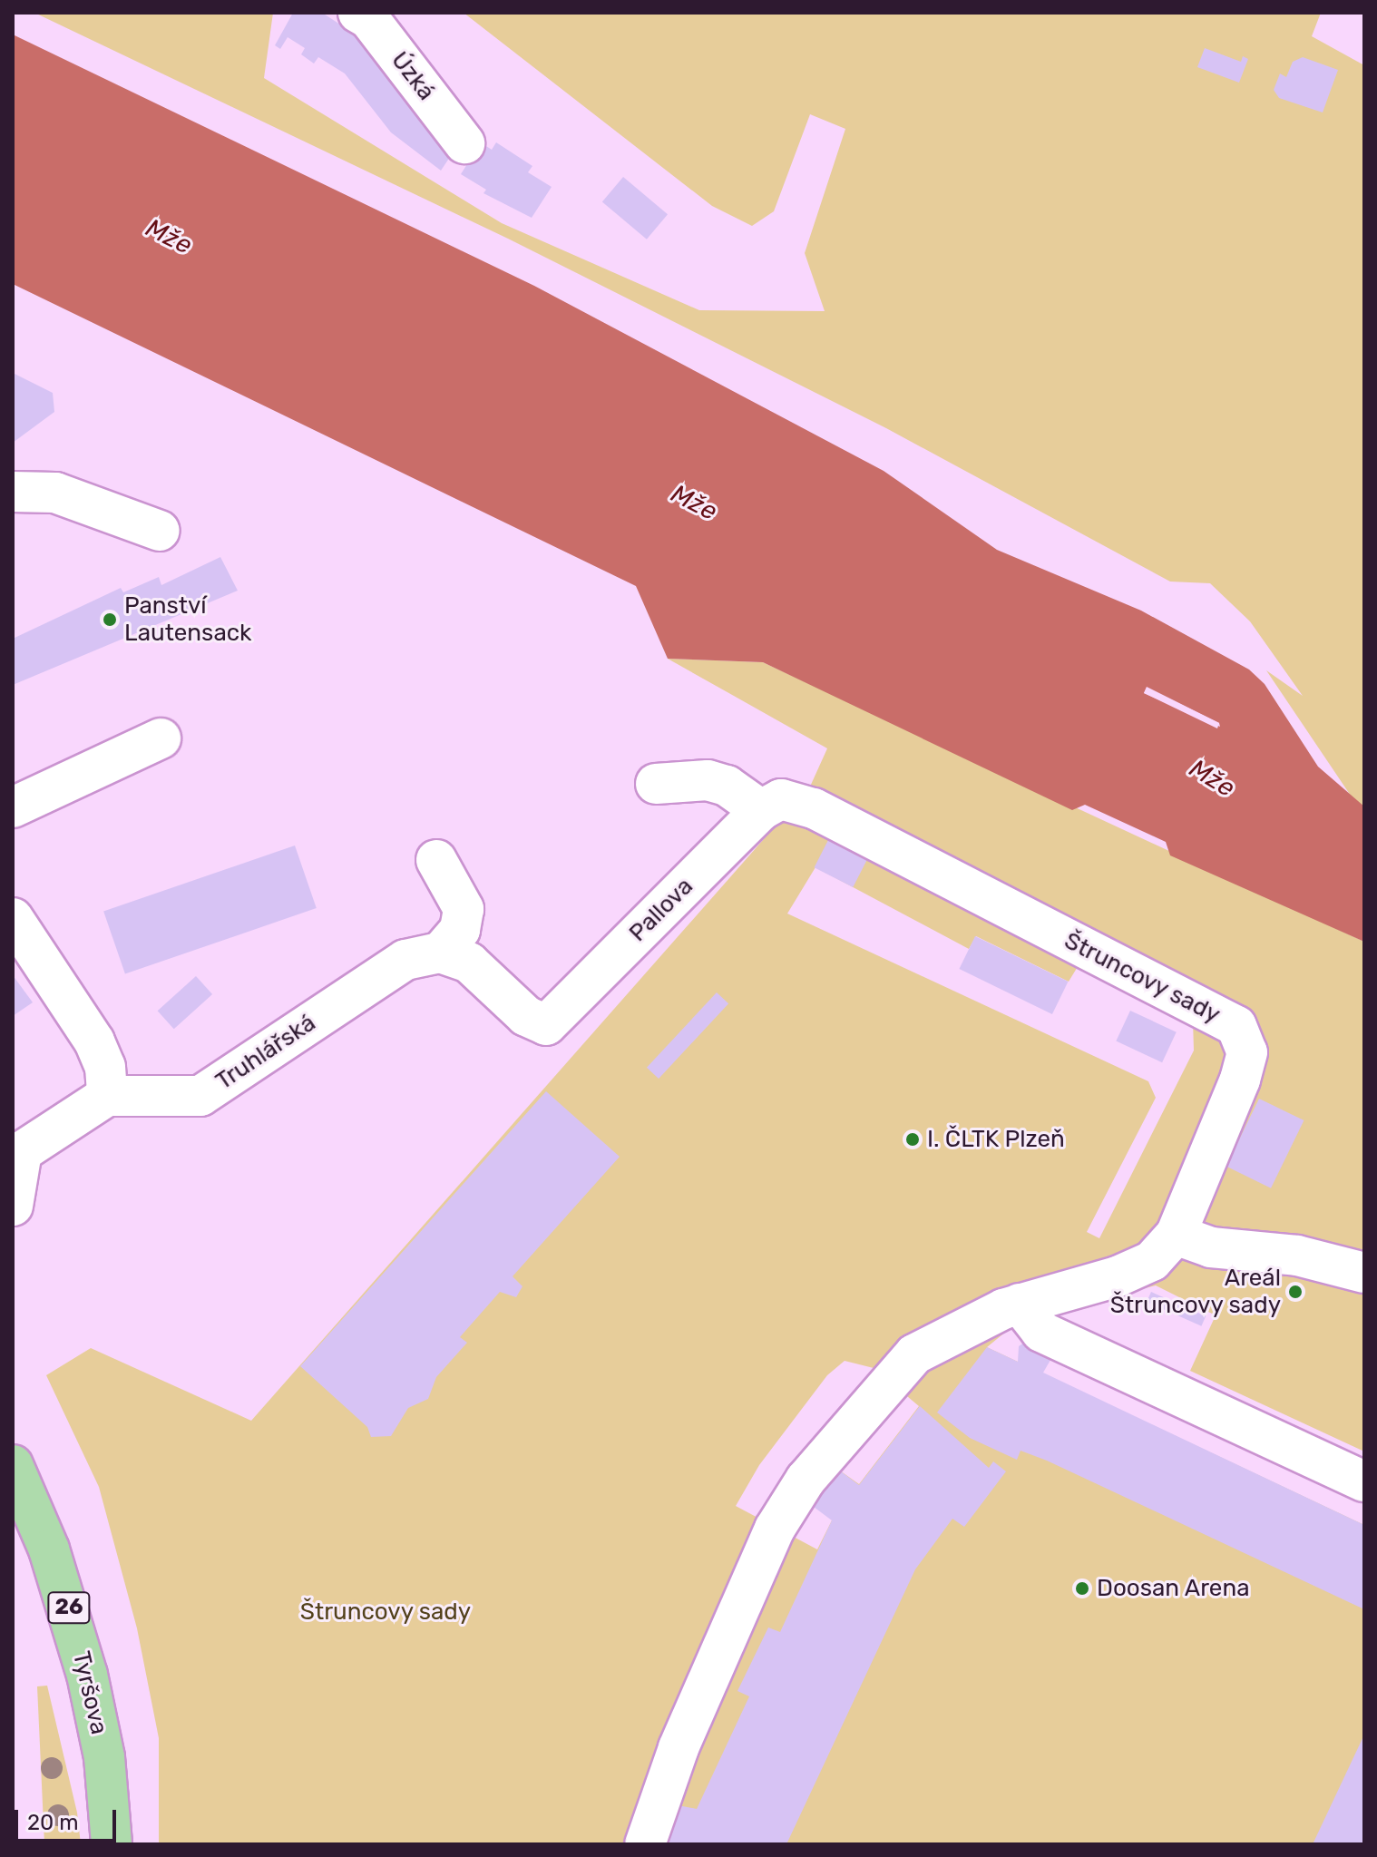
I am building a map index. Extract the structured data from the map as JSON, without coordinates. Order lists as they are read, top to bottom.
{
  "streets": {
    "main road": ["26", "Tyršova"],
    "street": [
      "Úzká",
      "Pallova",
      "Štruncovy sady",
      "Truhlářská"
    ]
  },
  "crossings": [
    ["Pallova", "Štruncovy sady"],
    ["Pallova", "Truhlářská"]
  ],
  "water": ["Mže"],
  "parks": ["Štruncovy sady"],
  "places": [
    "Panství Lautensack",
    "I. ČLTK Plzeň",
    "Areál Štruncovy sady",
    "Doosan Arena"
  ],
  "scale_bar": "20 m"
}
